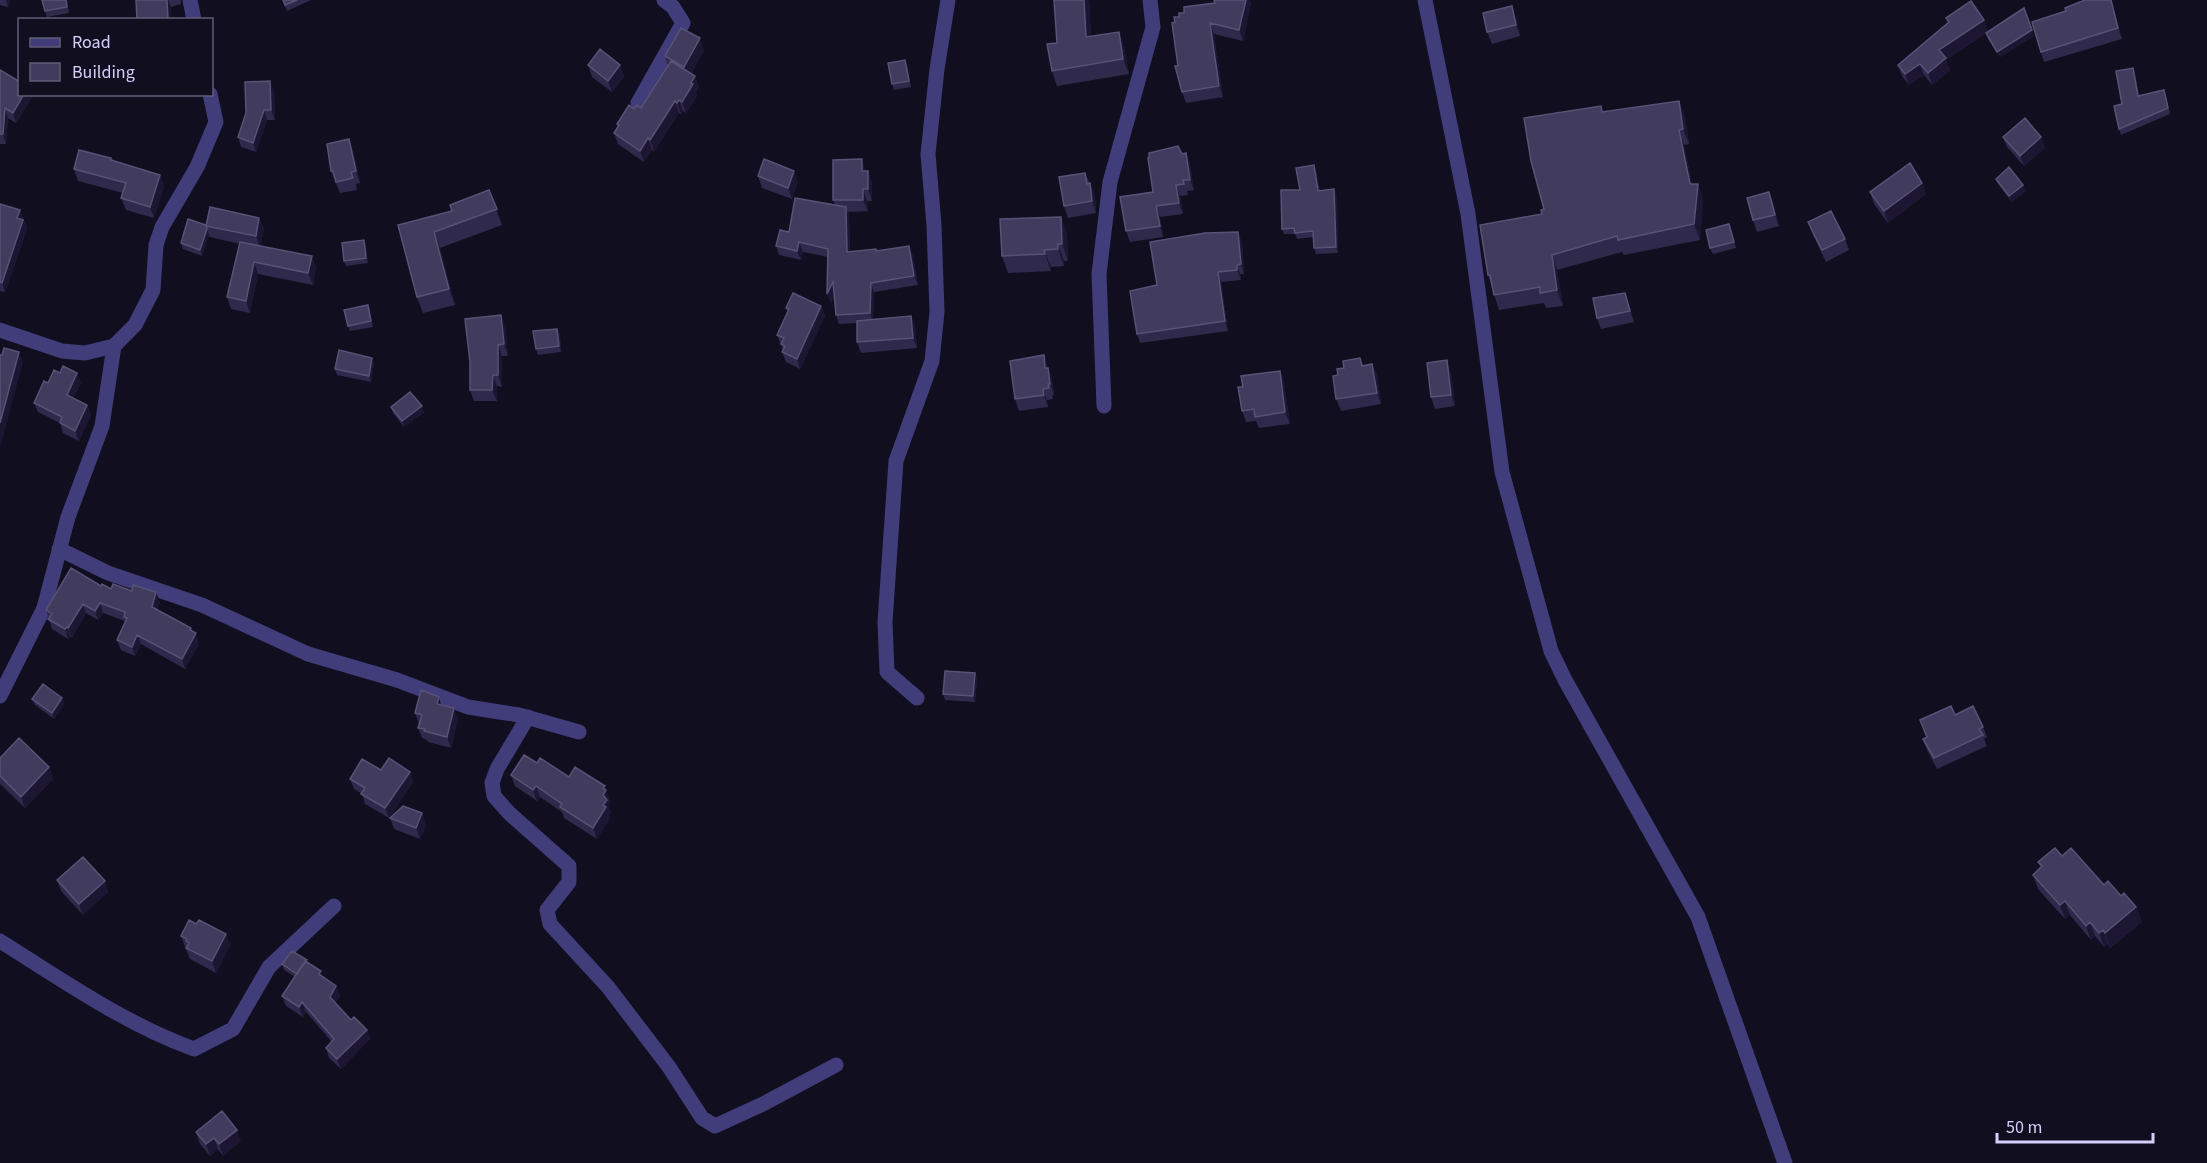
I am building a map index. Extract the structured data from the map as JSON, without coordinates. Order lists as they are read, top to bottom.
{
  "legend": ["Road", "Building"],
  "scale_bar": "50 m"
}
